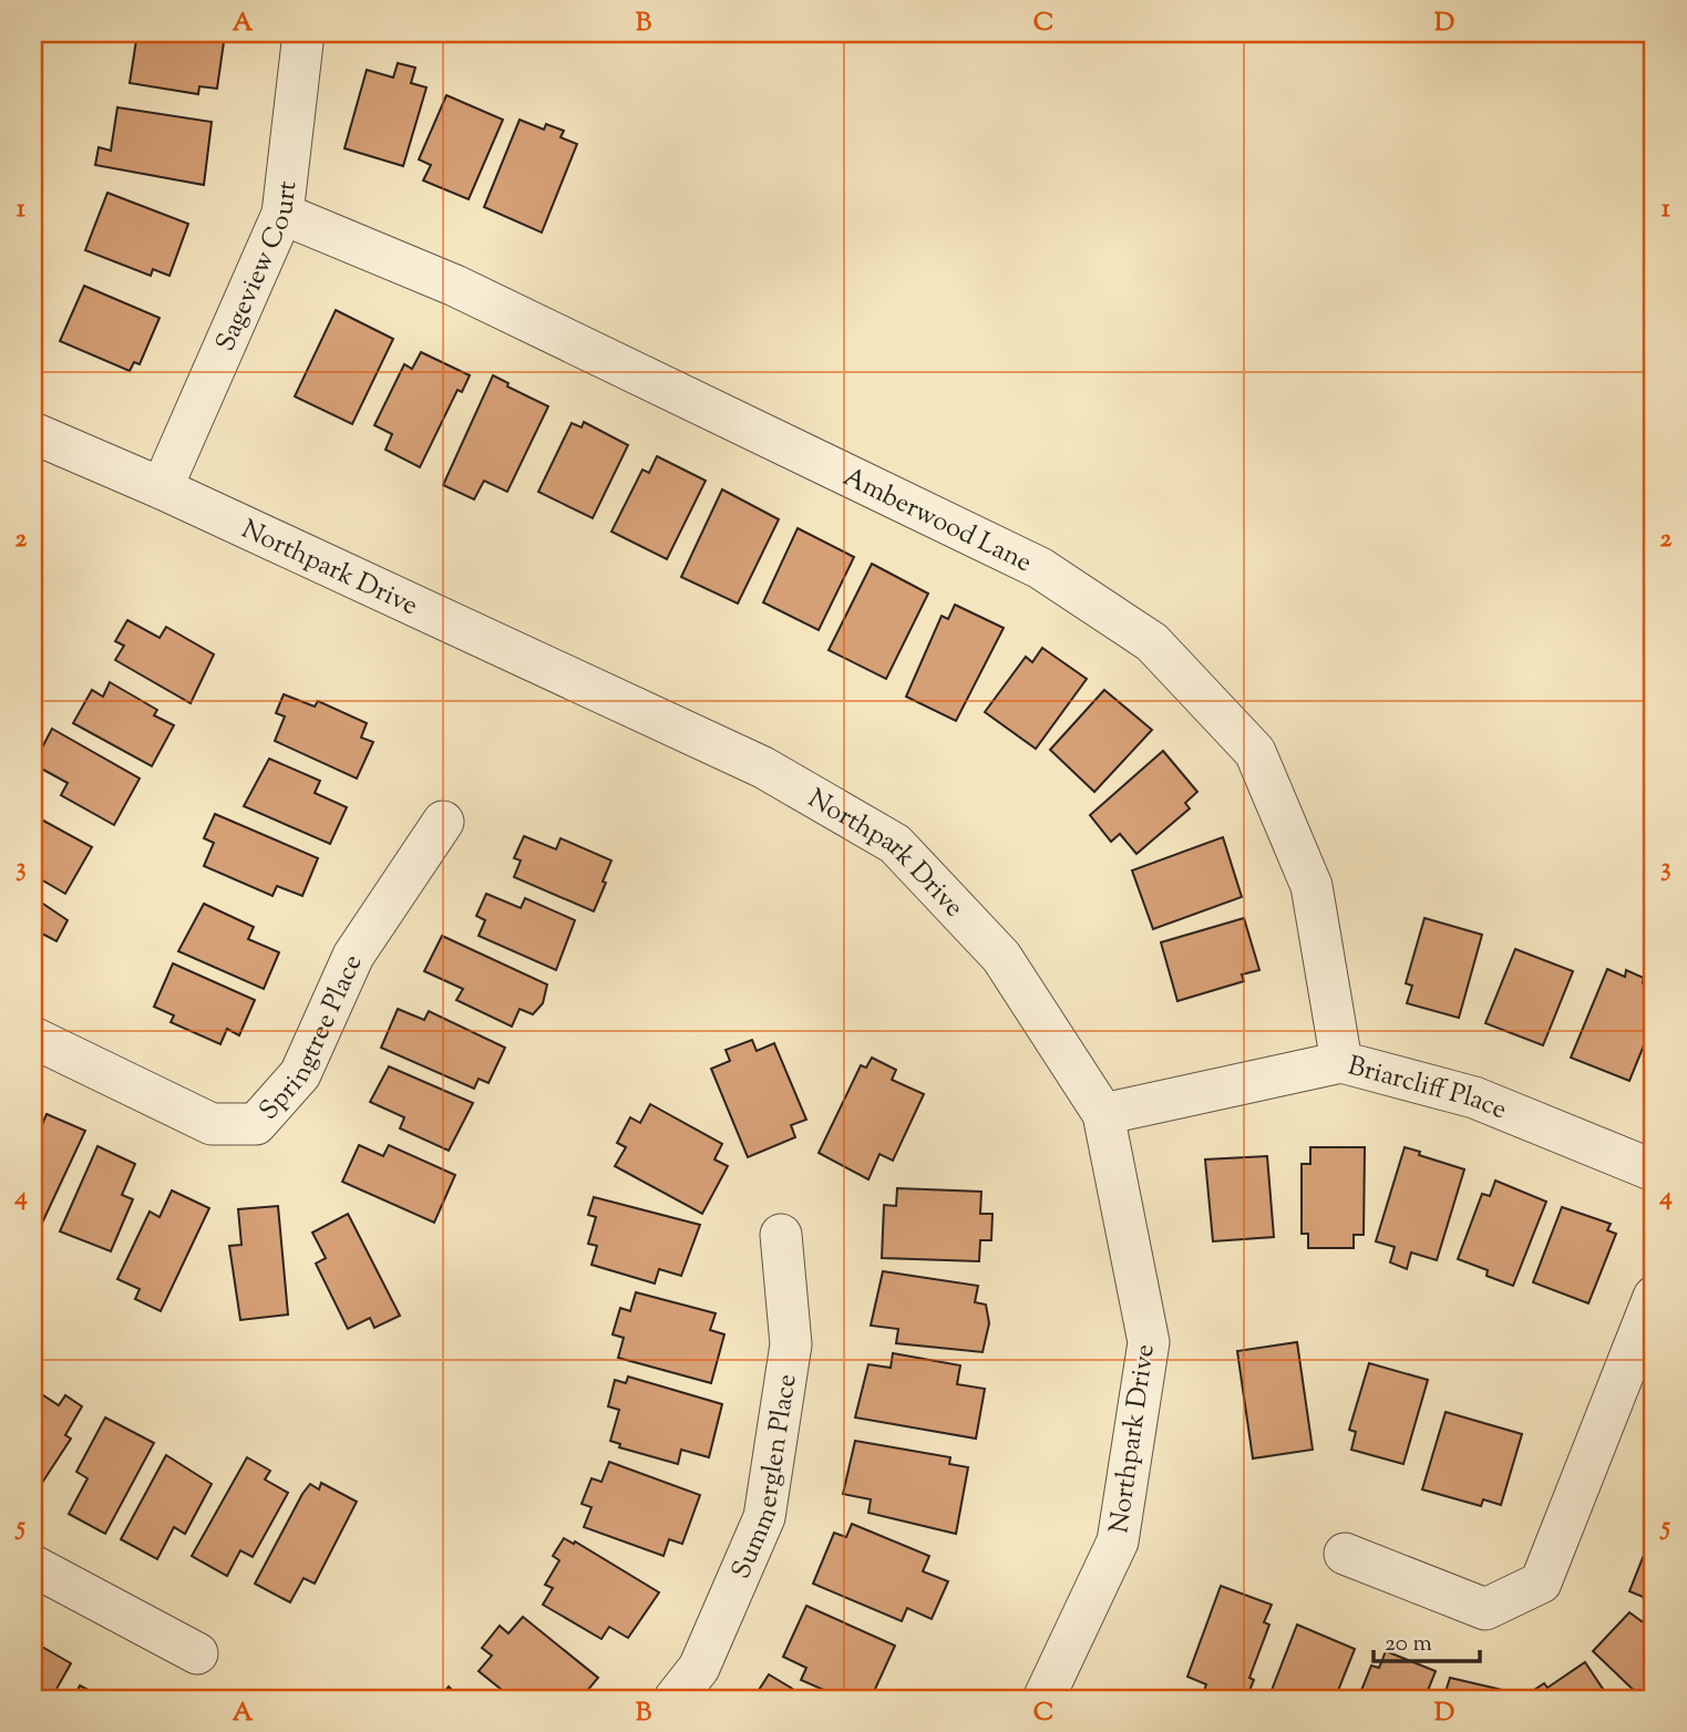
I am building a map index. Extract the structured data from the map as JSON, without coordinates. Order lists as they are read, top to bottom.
{
  "streets": {
    "street": [
      "Sageview Court",
      "Amberwood Lane",
      "Northpark Drive",
      "Springtree Place",
      "Briarcliff Place",
      "Summerglen Place"
    ]
  },
  "crossings": [
    ["Sageview Court", "Amberwood Lane"],
    ["Sageview Court", "Northpark Drive"],
    ["Amberwood Lane", "Briarcliff Place"],
    ["Northpark Drive", "Briarcliff Place"]
  ],
  "scale_bar": "20 m",
  "grid": {
    "columns": [
      "A",
      "B",
      "C",
      "D"
    ],
    "rows": [
      "1",
      "2",
      "3",
      "4",
      "5"
    ]
  }
}
